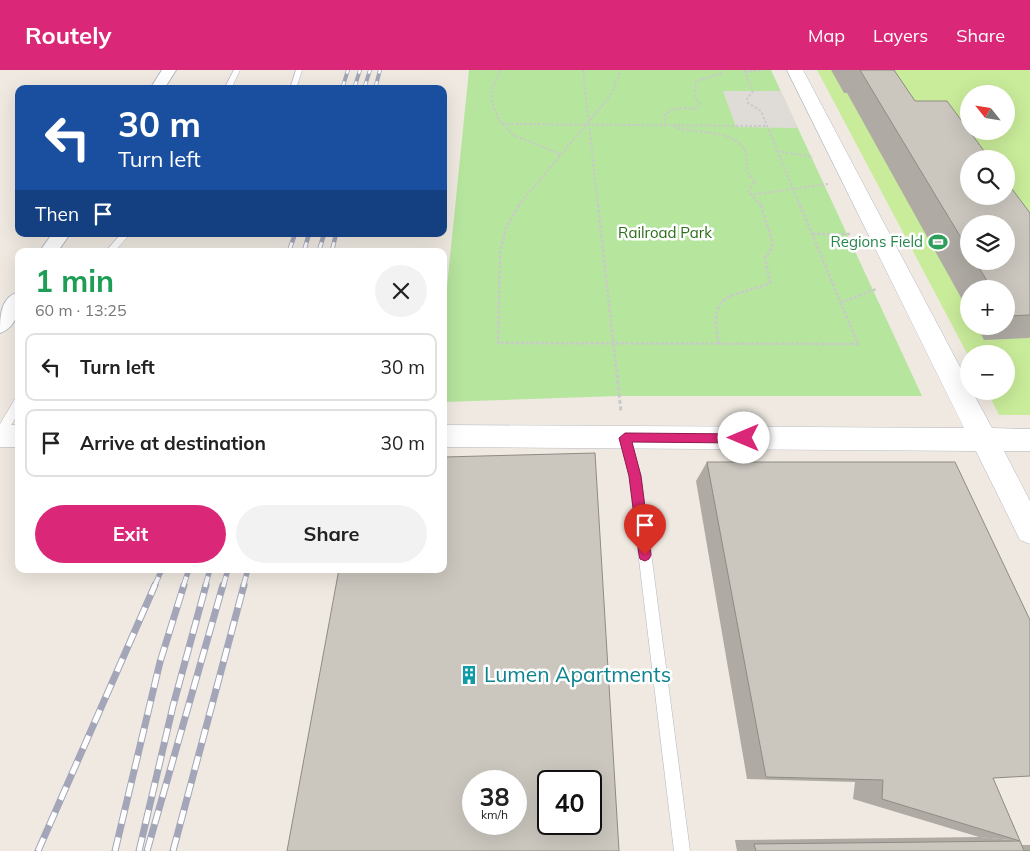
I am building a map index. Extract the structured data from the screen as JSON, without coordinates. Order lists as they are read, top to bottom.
{
  "parks": ["Railroad Park"],
  "places": {
    "sports": ["Regions Field"],
    "building": ["Lumen Apartments"]
  },
  "north": "top left",
  "page": {
    "header": "Routely",
    "nav": ["Map", "Layers", "Share"],
    "map_buttons": ["+", "−"],
    "turn": ["30 m", "Turn left"],
    "then": "Then",
    "heading": ["1 min", "60 m · 13:25"],
    "list": [
      {
        "name": "Turn left",
        "value": "30 m"
      },
      {
        "name": "Arrive at destination",
        "value": "30 m"
      }
    ],
    "buttons": ["Exit", "Share"],
    "speed": "38 km/h",
    "limit": "40"
  }
}
